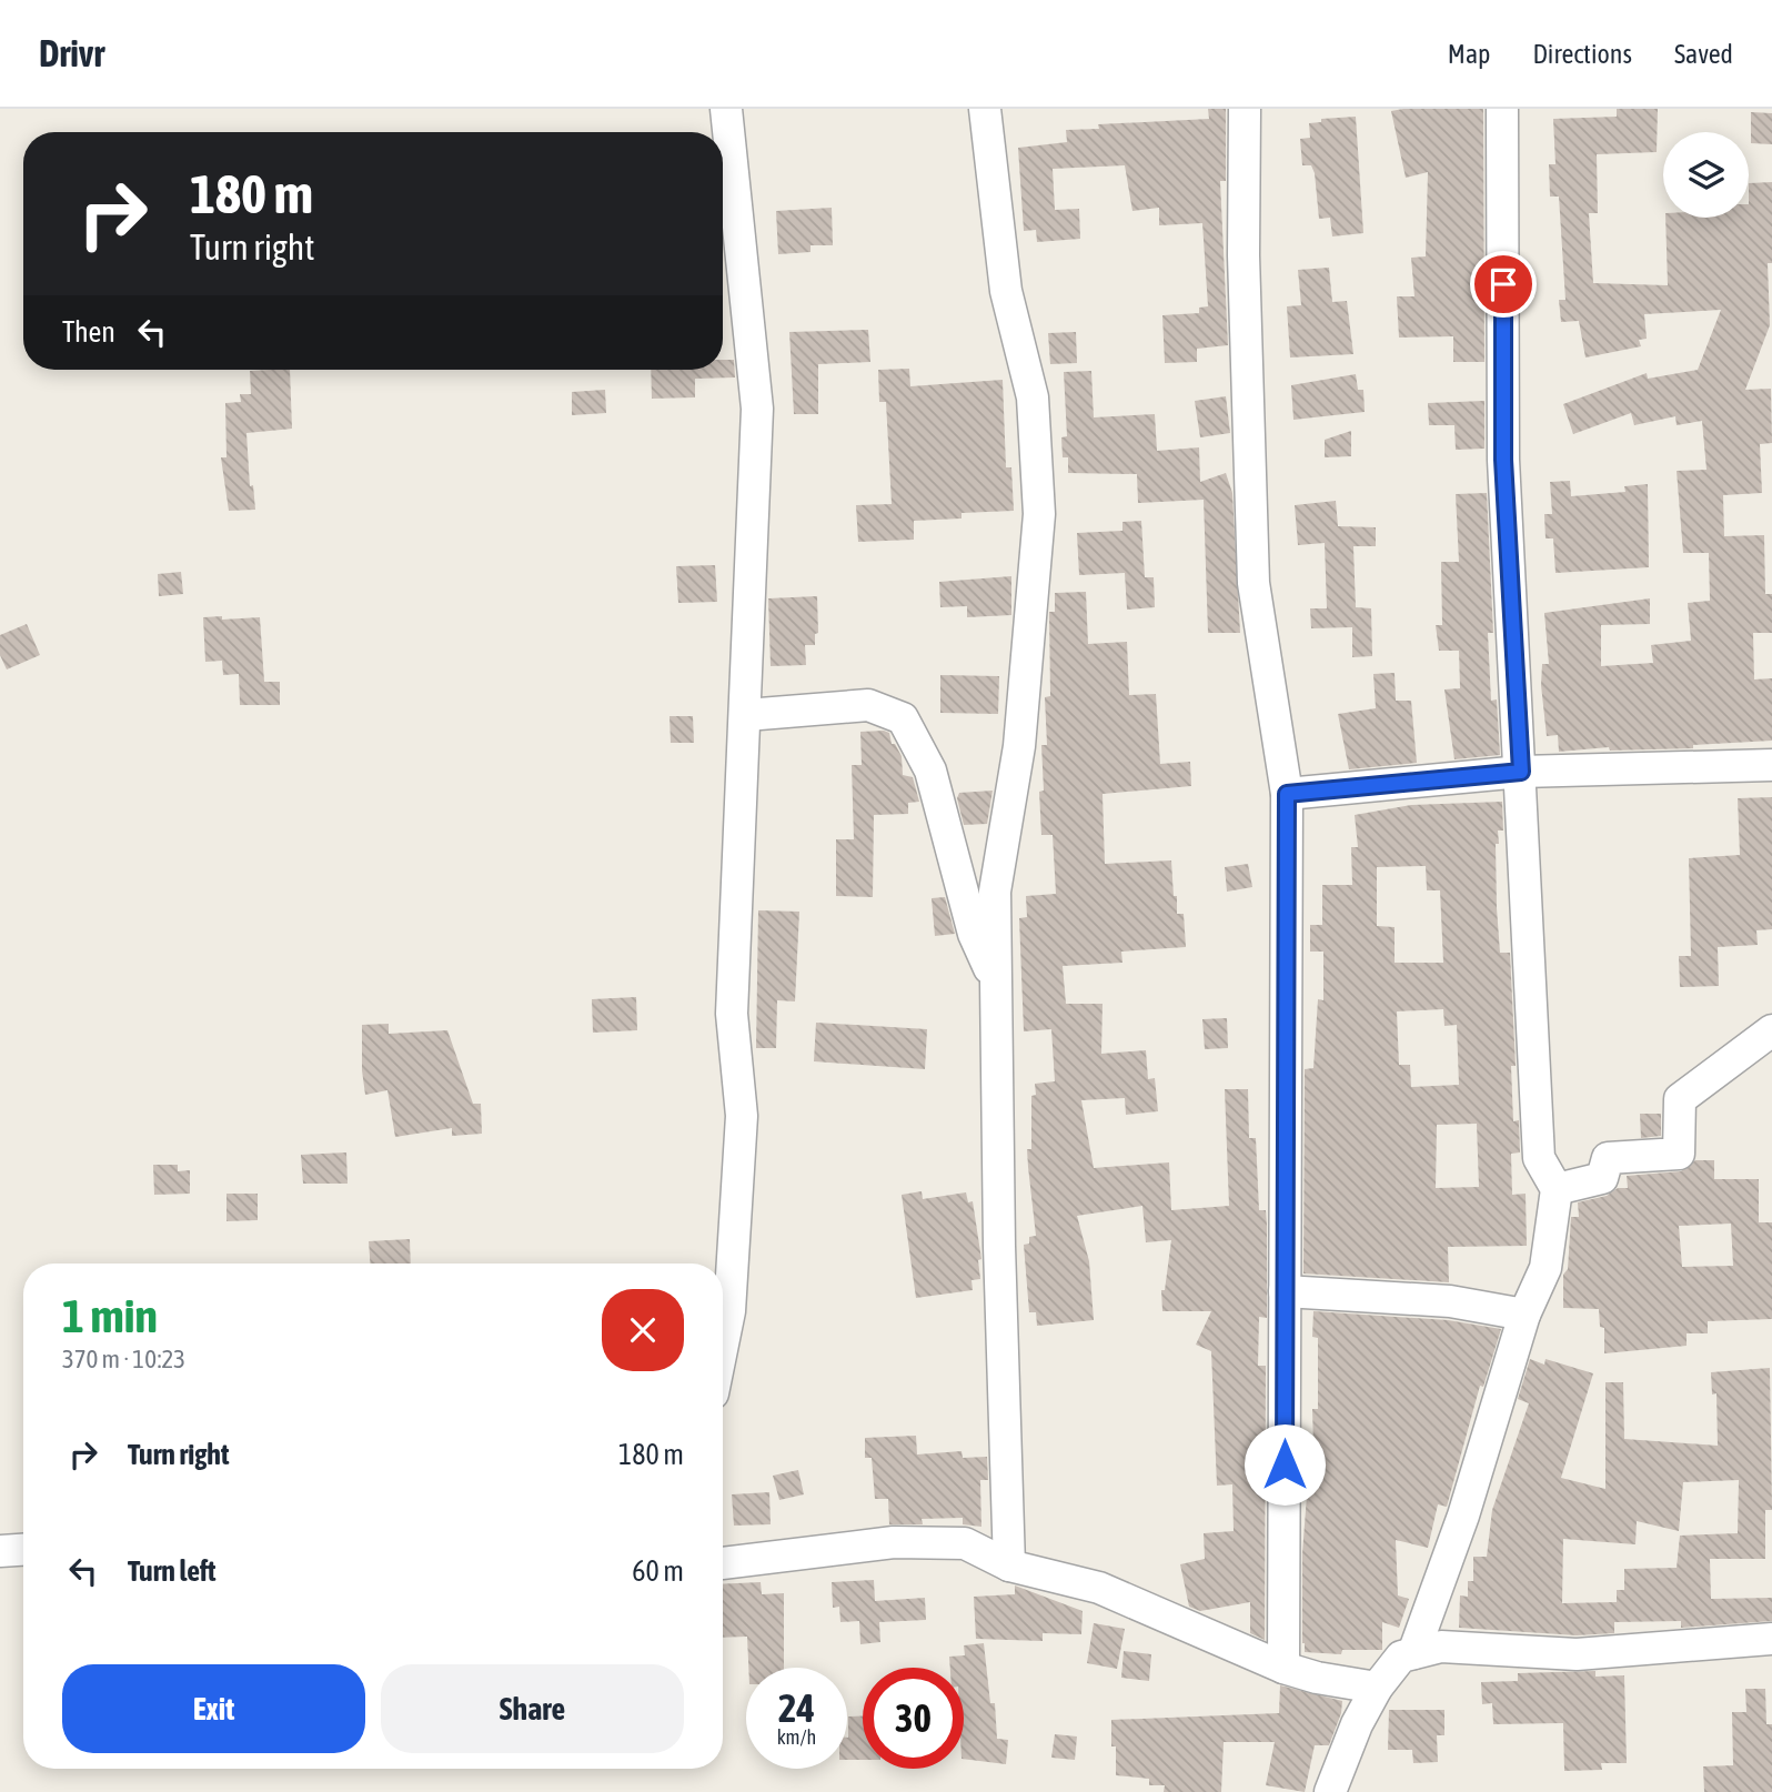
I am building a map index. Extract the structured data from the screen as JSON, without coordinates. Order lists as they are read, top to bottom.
{
  "page": {
    "header": "Drivr",
    "nav": ["Map", "Directions", "Saved"],
    "turn": ["180 m", "Turn right"],
    "then": "Then",
    "heading": ["1 min", "370 m · 10:23"],
    "list": [
      {
        "name": "Turn right",
        "value": "180 m"
      },
      {
        "name": "Turn left",
        "value": "60 m"
      }
    ],
    "buttons": ["Exit", "Share"],
    "speed": "24 km/h",
    "limit": "30"
  }
}
